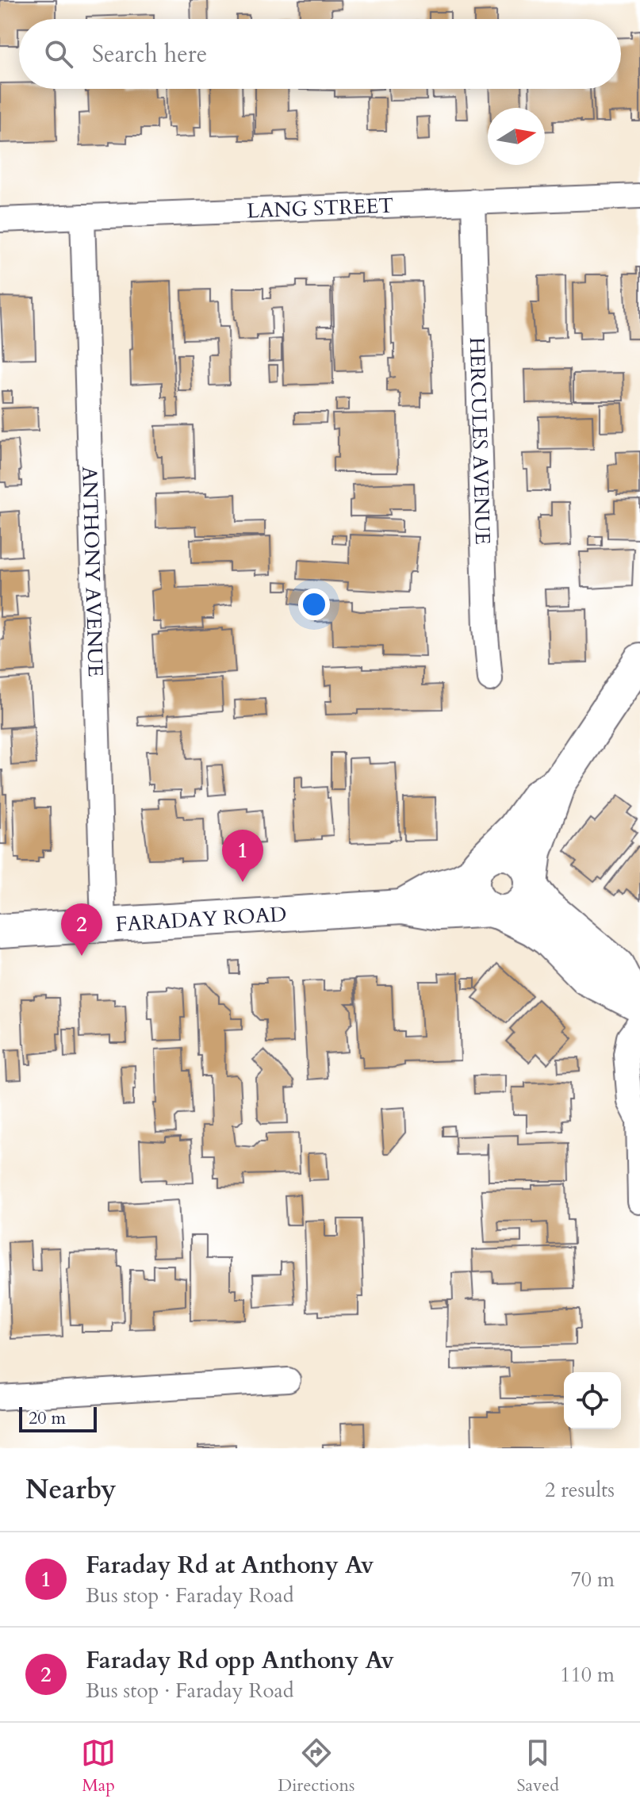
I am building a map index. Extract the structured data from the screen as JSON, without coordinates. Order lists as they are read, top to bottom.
{
  "streets": {
    "main road": ["FARADAY ROAD"],
    "street": ["LANG STREET", "HERCULES AVENUE", "ANTHONY AVENUE"]
  },
  "crossings": [
    ["LANG STREET", "HERCULES AVENUE"],
    ["LANG STREET", "ANTHONY AVENUE"],
    ["ANTHONY AVENUE", "FARADAY ROAD"]
  ],
  "scale_bar": "20 m",
  "north": "right",
  "page": {
    "search": "Search here",
    "pins": ["1", "2"],
    "scale": "20 m",
    "heading": ["Nearby", "2 results"],
    "list": [
      {
        "mark": "1",
        "name": "Faraday Rd at Anthony Av",
        "note": "Bus stop · Faraday Road",
        "value": "70 m"
      },
      {
        "mark": "2",
        "name": "Faraday Rd opp Anthony Av",
        "note": "Bus stop · Faraday Road",
        "value": "110 m"
      }
    ],
    "nav": ["Map", "Directions", "Saved"]
  }
}
